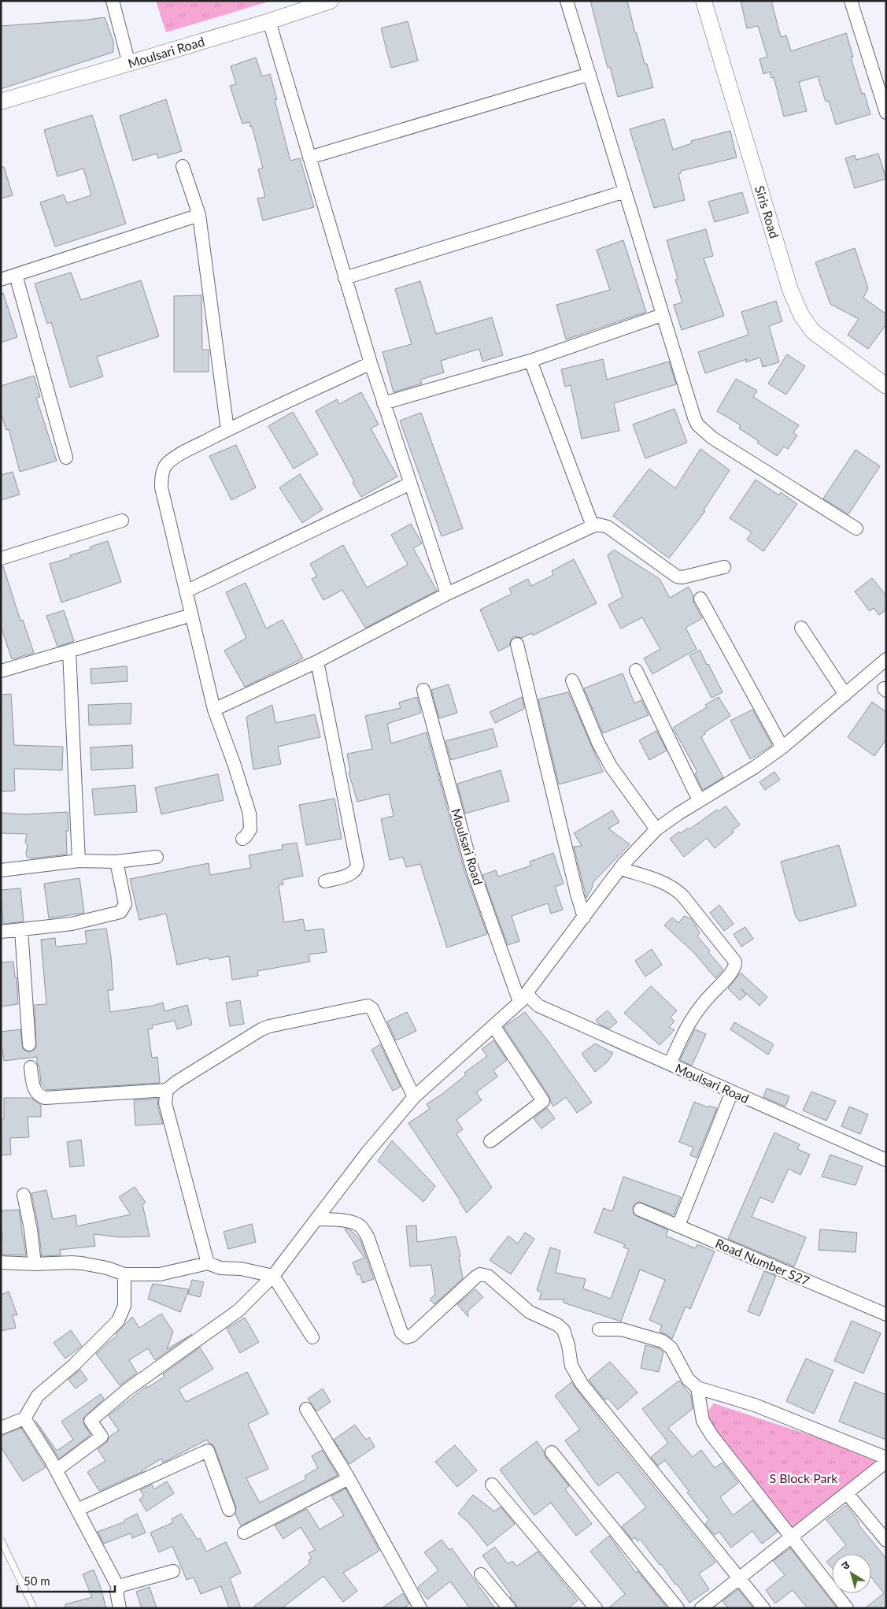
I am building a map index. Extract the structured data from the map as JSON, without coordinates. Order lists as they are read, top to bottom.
{
  "streets": {
    "street": ["Moulsari Road", "Siris Road", "Road Number S27"]
  },
  "parks": ["S Block Park"],
  "scale_bar": "50 m",
  "north": "top left"
}
